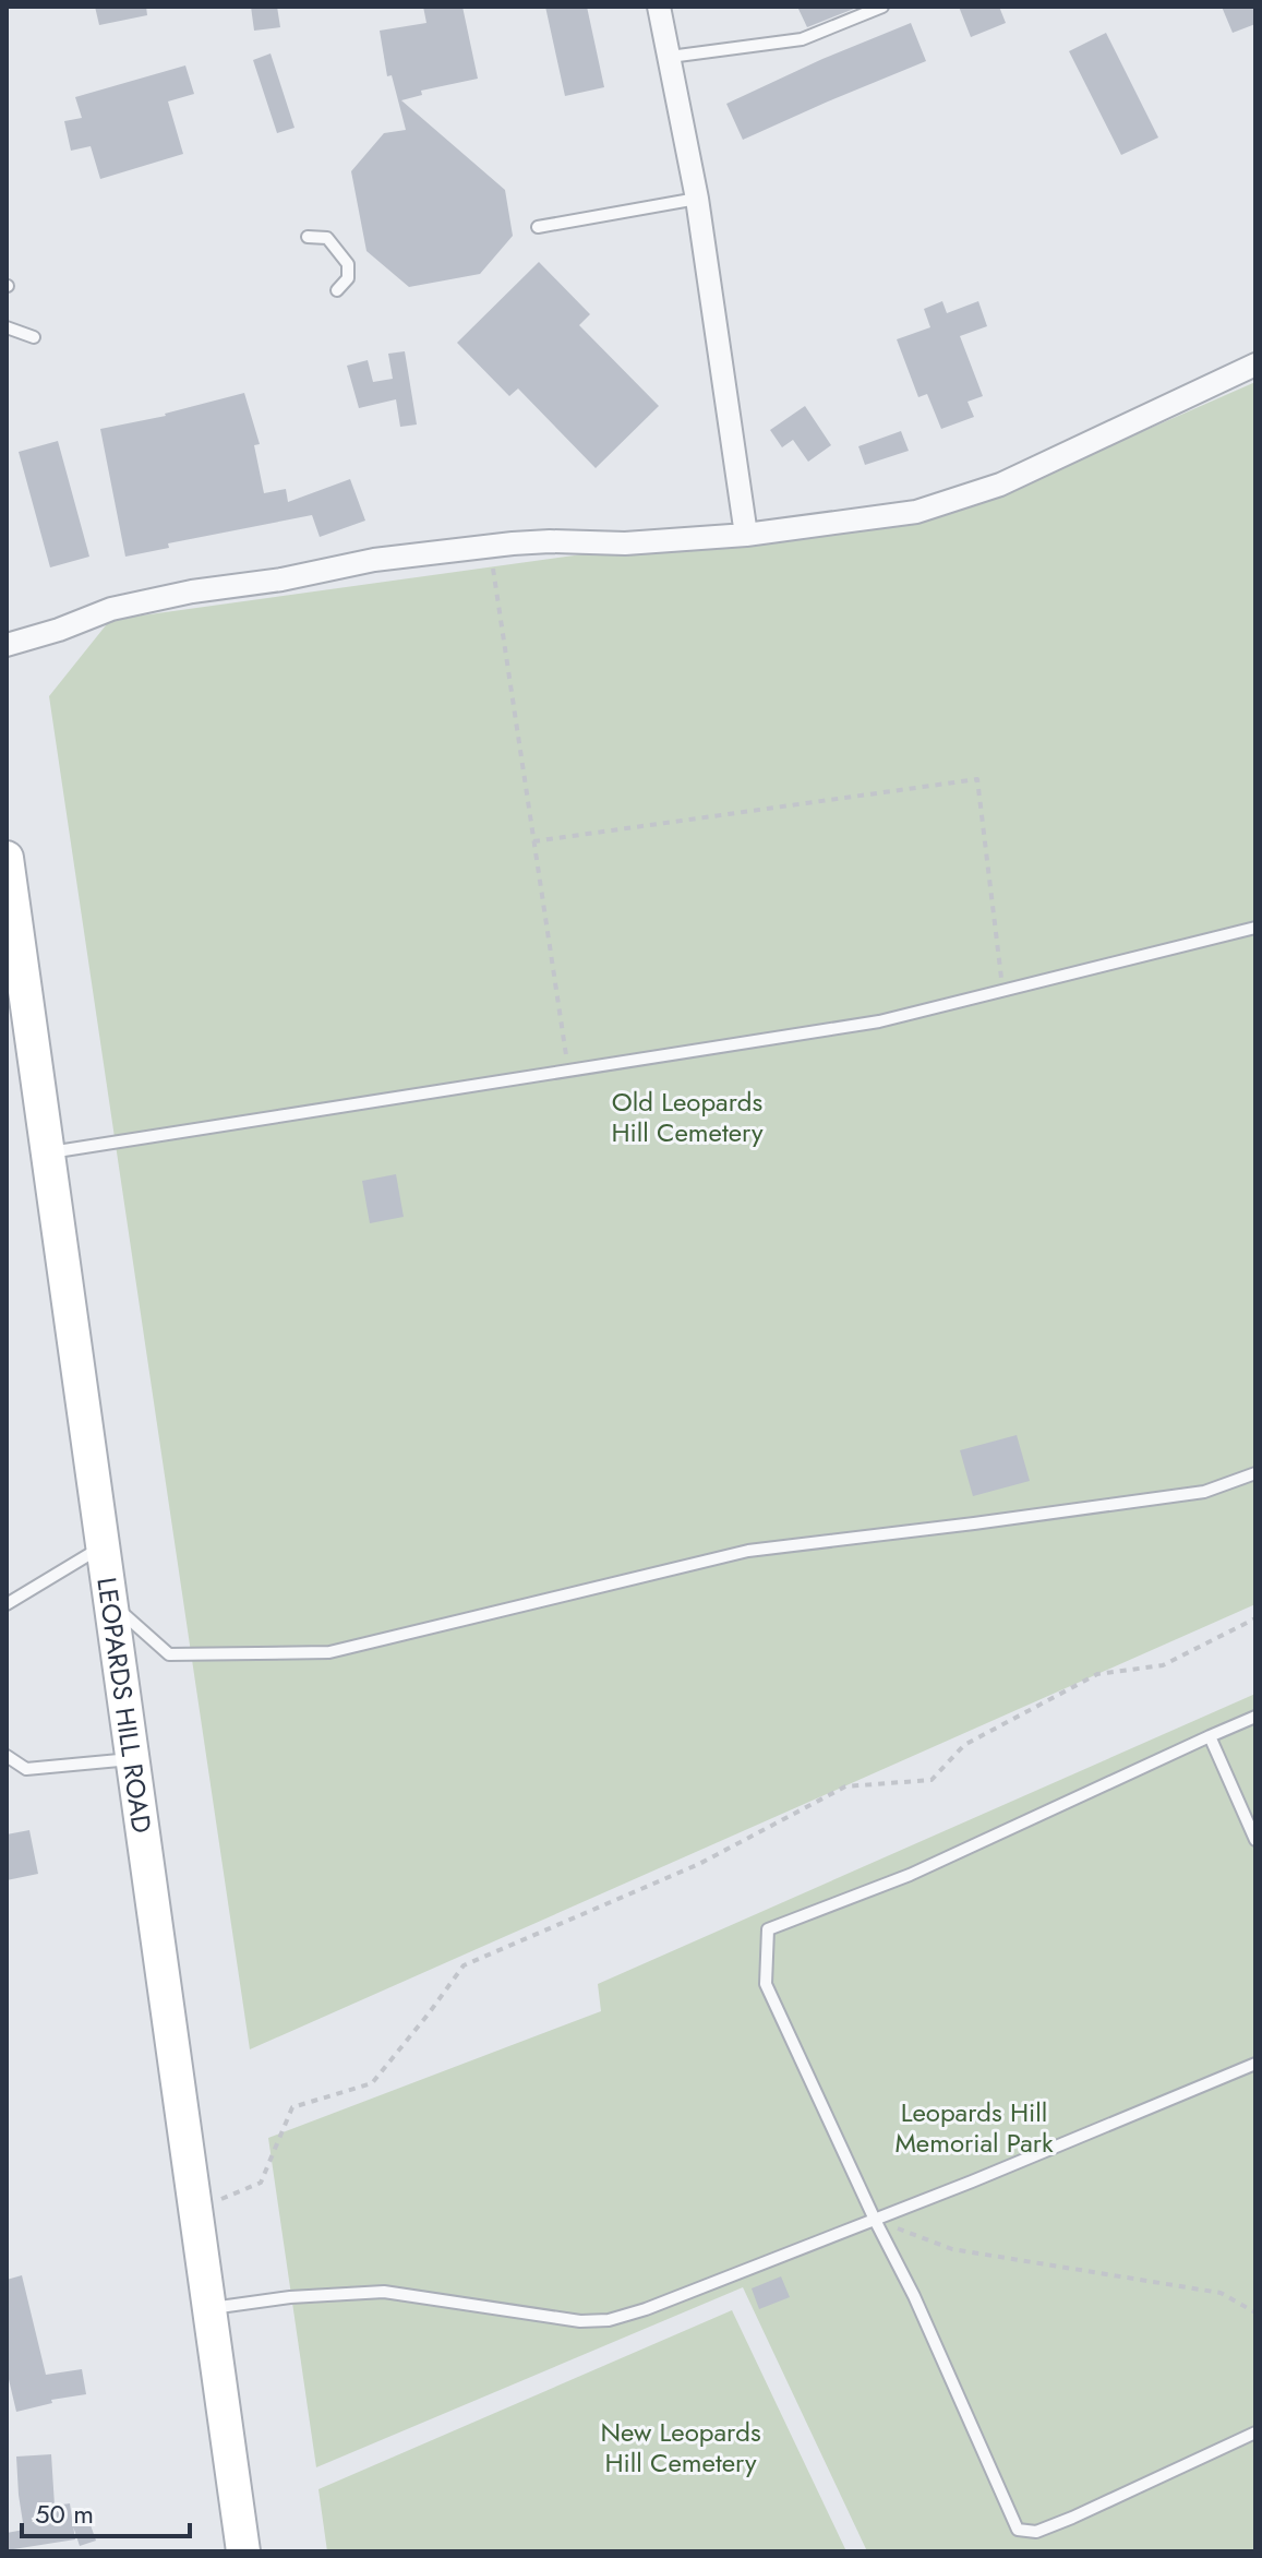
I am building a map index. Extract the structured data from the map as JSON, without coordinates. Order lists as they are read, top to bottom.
{
  "streets": {
    "main road": ["LEOPARDS HILL ROAD"]
  },
  "parks": ["Old Leopards Hill Cemetery", "Leopards Hill Memorial Park", "New Leopards Hill Cemetery"],
  "scale_bar": "50 m"
}
